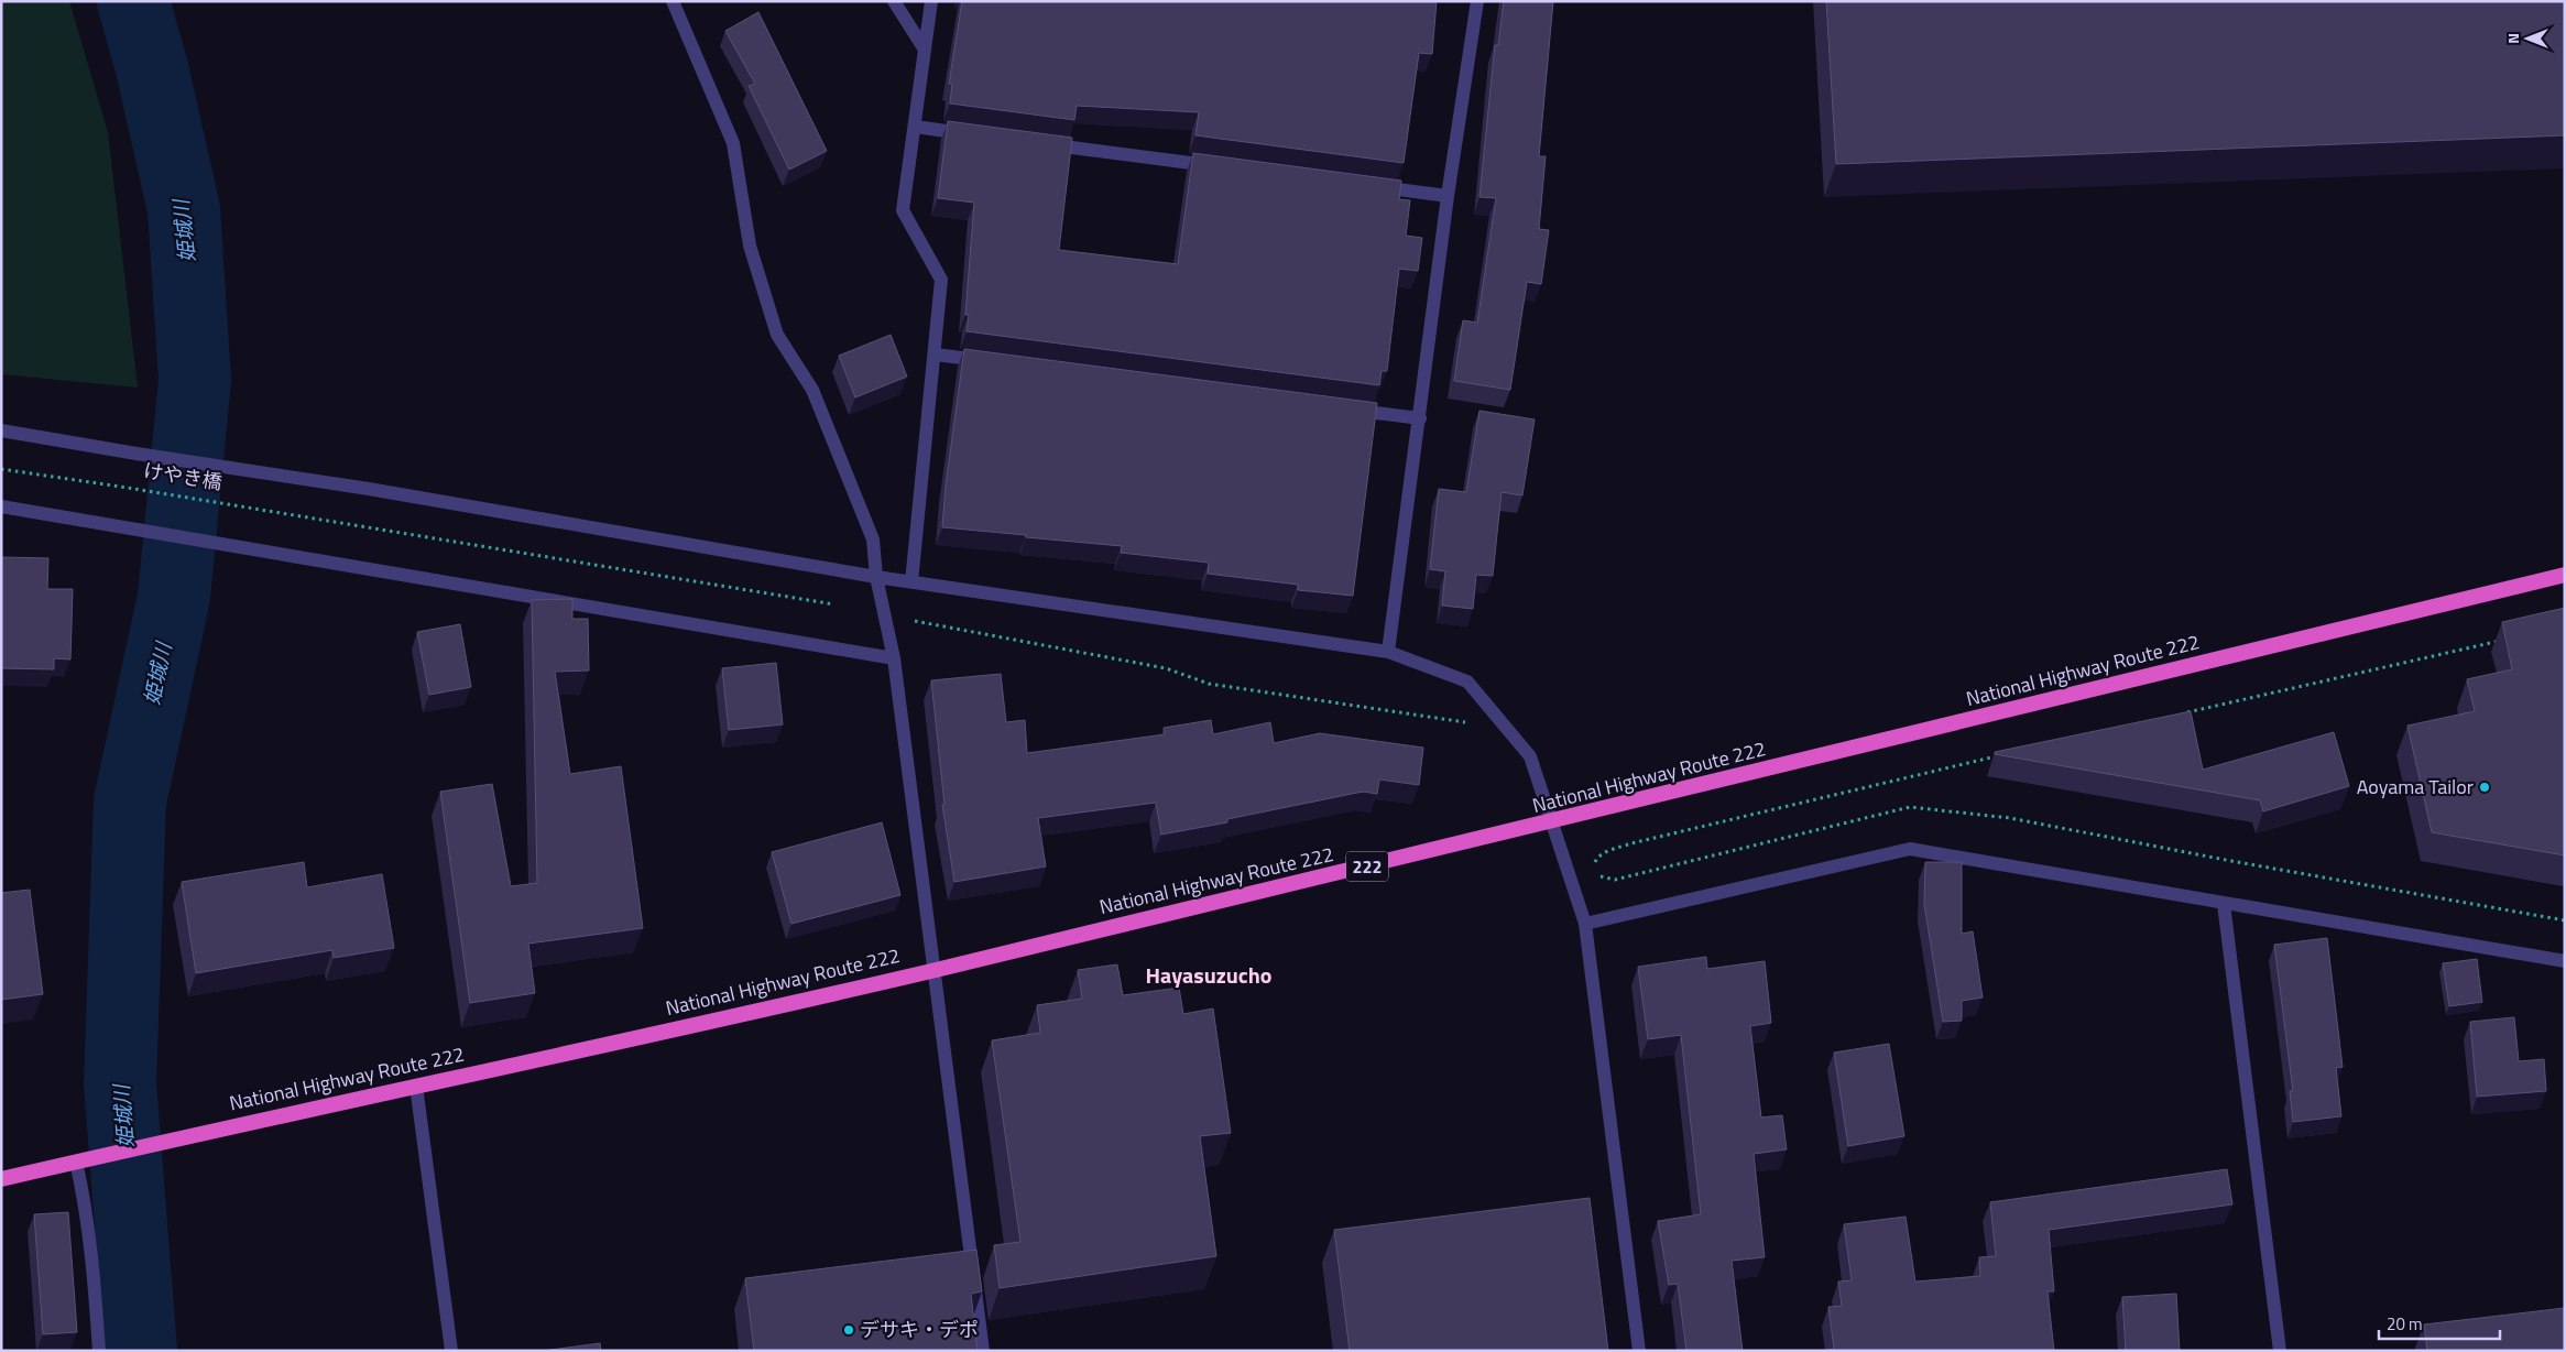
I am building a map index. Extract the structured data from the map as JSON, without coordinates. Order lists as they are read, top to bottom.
{
  "streets": {
    "highway": ["National Highway Route 222", "222"],
    "street": ["けやき橋"]
  },
  "crossings": [
    ["けやき橋", "National Highway Route 222"]
  ],
  "districts": ["Hayasuzucho"],
  "water": ["姫城川"],
  "places": ["Aoyama Tailor", "デサキ・デポ"],
  "scale_bar": "20 m",
  "north": "left"
}
